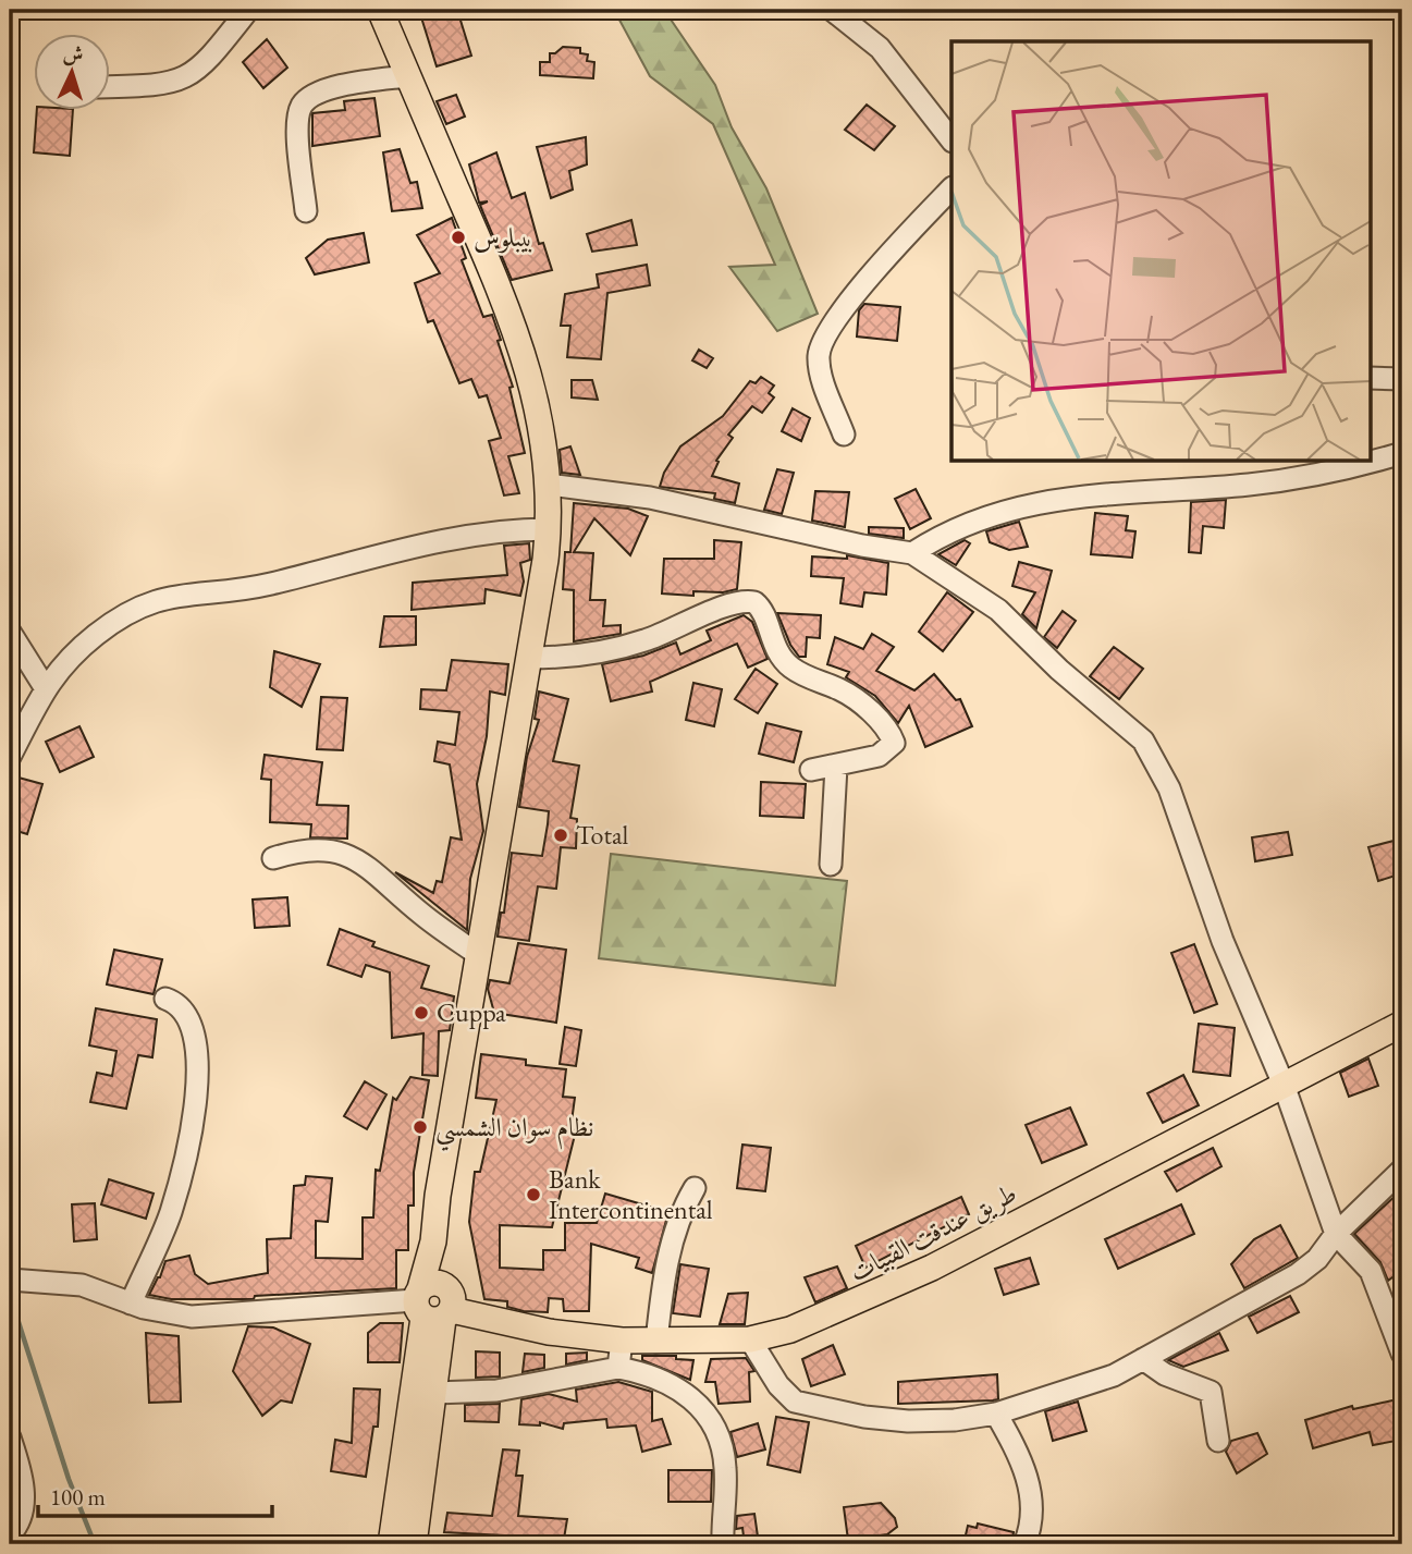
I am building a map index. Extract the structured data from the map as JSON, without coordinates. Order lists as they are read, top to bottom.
{
  "streets": {
    "main road": ["طريق عندقت القبيات"]
  },
  "places": [
    "بيبلوس",
    "Total",
    "Cuppa",
    "نظام سوان الشمسي",
    "Bank Intercontinental"
  ],
  "scale_bar": "100 m",
  "north": "top"
}
